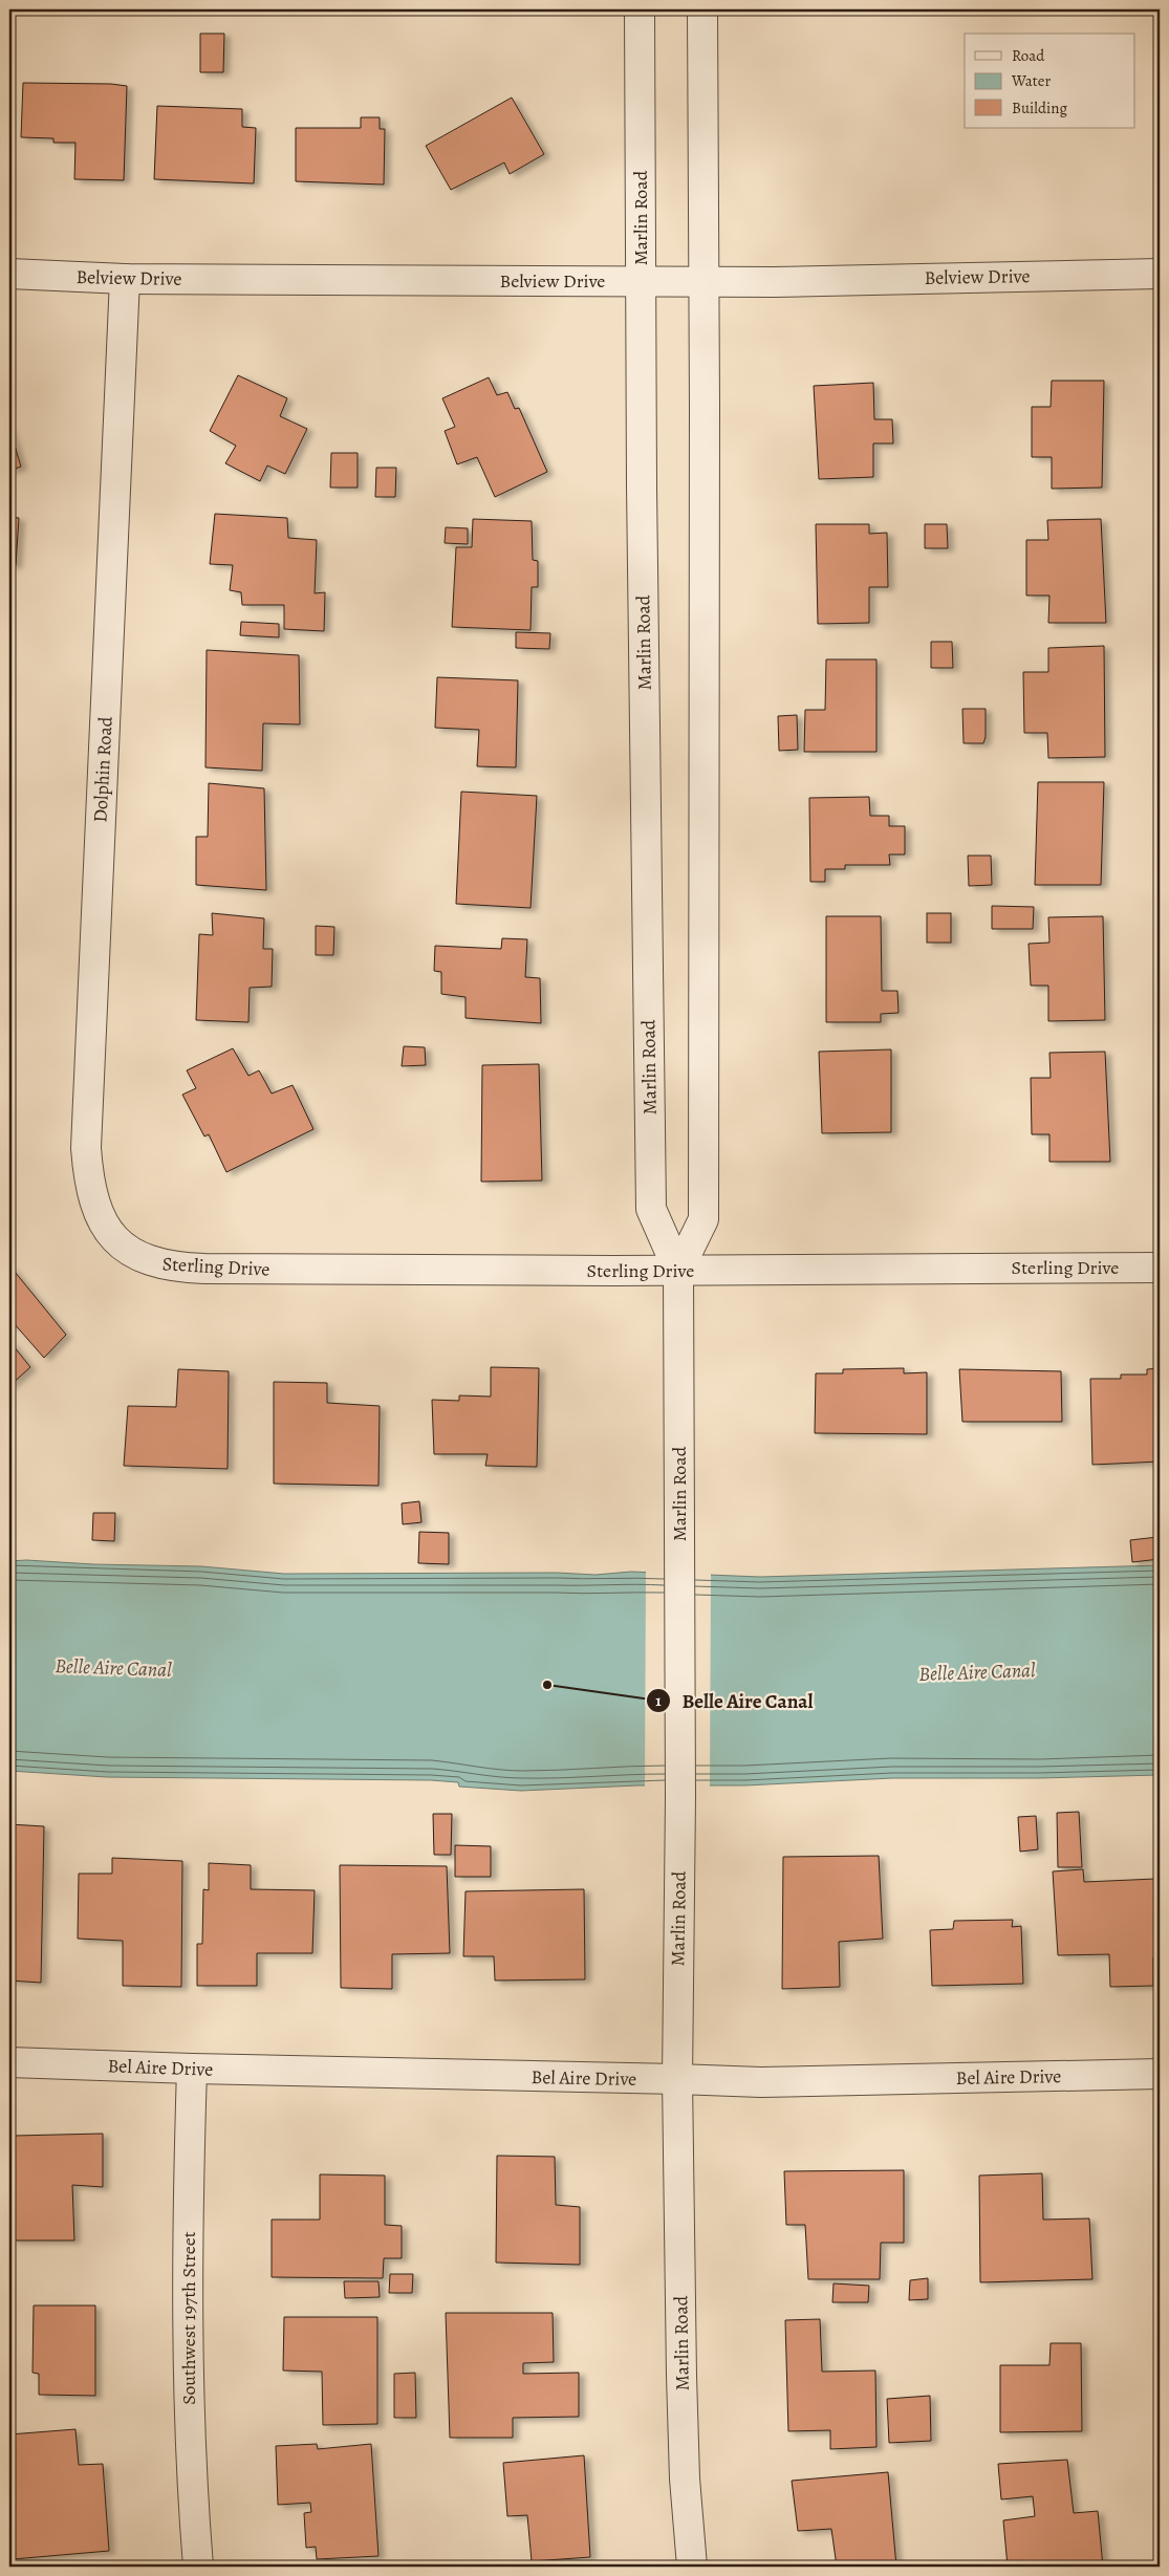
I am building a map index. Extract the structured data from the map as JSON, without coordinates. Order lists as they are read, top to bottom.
{
  "streets": {
    "street": [
      "Marlin Road",
      "Belview Drive",
      "Dolphin Road",
      "Sterling Drive",
      "Bel Aire Drive",
      "Southwest 197th Street"
    ]
  },
  "crossings": [
    ["Marlin Road", "Belview Drive"],
    ["Marlin Road", "Sterling Drive"],
    ["Marlin Road", "Bel Aire Drive"],
    ["Belview Drive", "Dolphin Road"],
    ["Dolphin Road", "Sterling Drive"],
    ["Bel Aire Drive", "Southwest 197th Street"]
  ],
  "water": ["Belle Aire Canal"],
  "places": ["Belle Aire Canal"],
  "legend": ["Road", "Water", "Building"]
}
